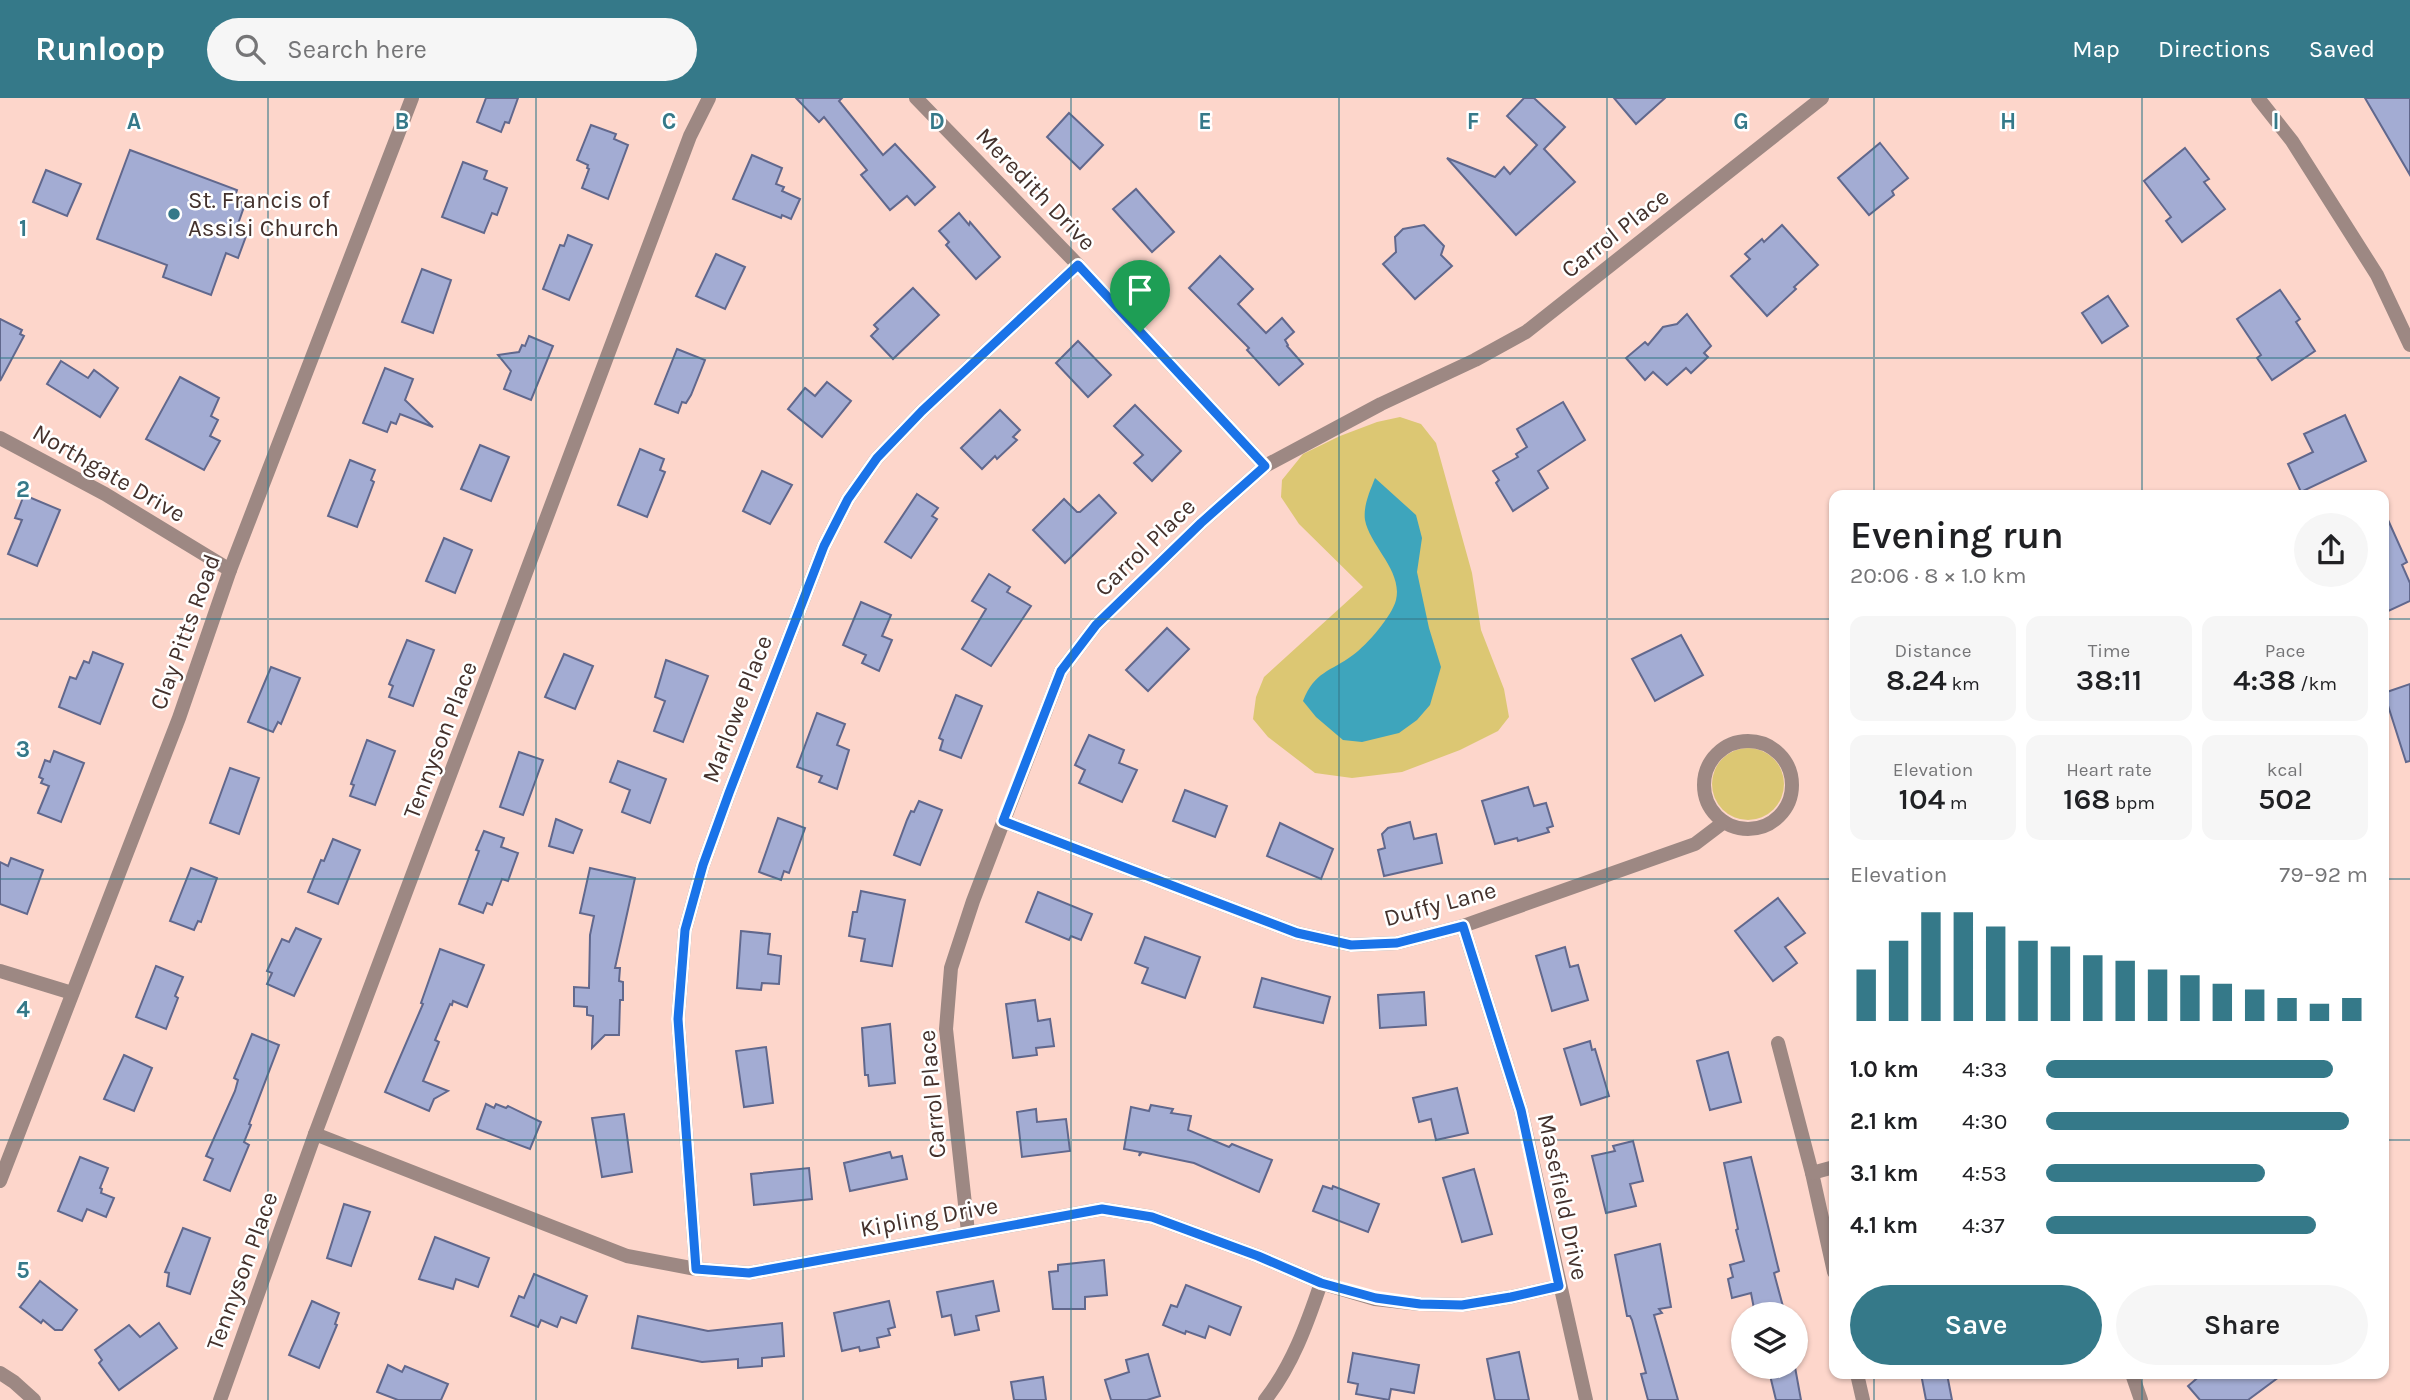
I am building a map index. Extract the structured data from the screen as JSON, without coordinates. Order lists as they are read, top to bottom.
{
  "streets": {
    "street": [
      "Meredith Drive",
      "Carrol Place",
      "Northgate Drive",
      "Clay Pitts Road",
      "Marlowe Place",
      "Tennyson Place",
      "Duffy Lane",
      "Masefield Drive",
      "Kipling Drive"
    ]
  },
  "crossings": [
    ["Meredith Drive", "Carrol Place"],
    ["Meredith Drive", "Marlowe Place"],
    ["Carrol Place", "Duffy Lane"],
    ["Carrol Place", "Kipling Drive"],
    ["Northgate Drive", "Clay Pitts Road"],
    ["Marlowe Place", "Kipling Drive"],
    ["Tennyson Place", "Kipling Drive"],
    ["Duffy Lane", "Masefield Drive"],
    ["Masefield Drive", "Kipling Drive"]
  ],
  "places": ["St. Francis of Assisi Church"],
  "page": {
    "header": "Runloop",
    "search": "Search here",
    "nav": ["Map", "Directions", "Saved"],
    "heading": ["Evening run", "20:06 · 8 × 1.0 km"],
    "stats": [
      ["Distance", "8.24 km"],
      ["Time", "38:11"],
      ["Pace", "4:38 /km"],
      ["Elevation", "104 m"],
      ["Heart rate", "168 bpm"],
      ["kcal", "502"]
    ],
    "chart": ["Elevation", "79–92 m"],
    "list": [
      {
        "name": "1.0 km",
        "note": "4:33"
      },
      {
        "name": "2.1 km",
        "note": "4:30"
      },
      {
        "name": "3.1 km",
        "note": "4:53"
      },
      {
        "name": "4.1 km",
        "note": "4:37"
      }
    ],
    "buttons": ["Save", "Share"]
  },
  "grid": {
    "columns": [
      "A",
      "B",
      "C",
      "D",
      "E",
      "F",
      "G",
      "H",
      "I"
    ],
    "rows": [
      "1",
      "2",
      "3",
      "4",
      "5"
    ]
  }
}
